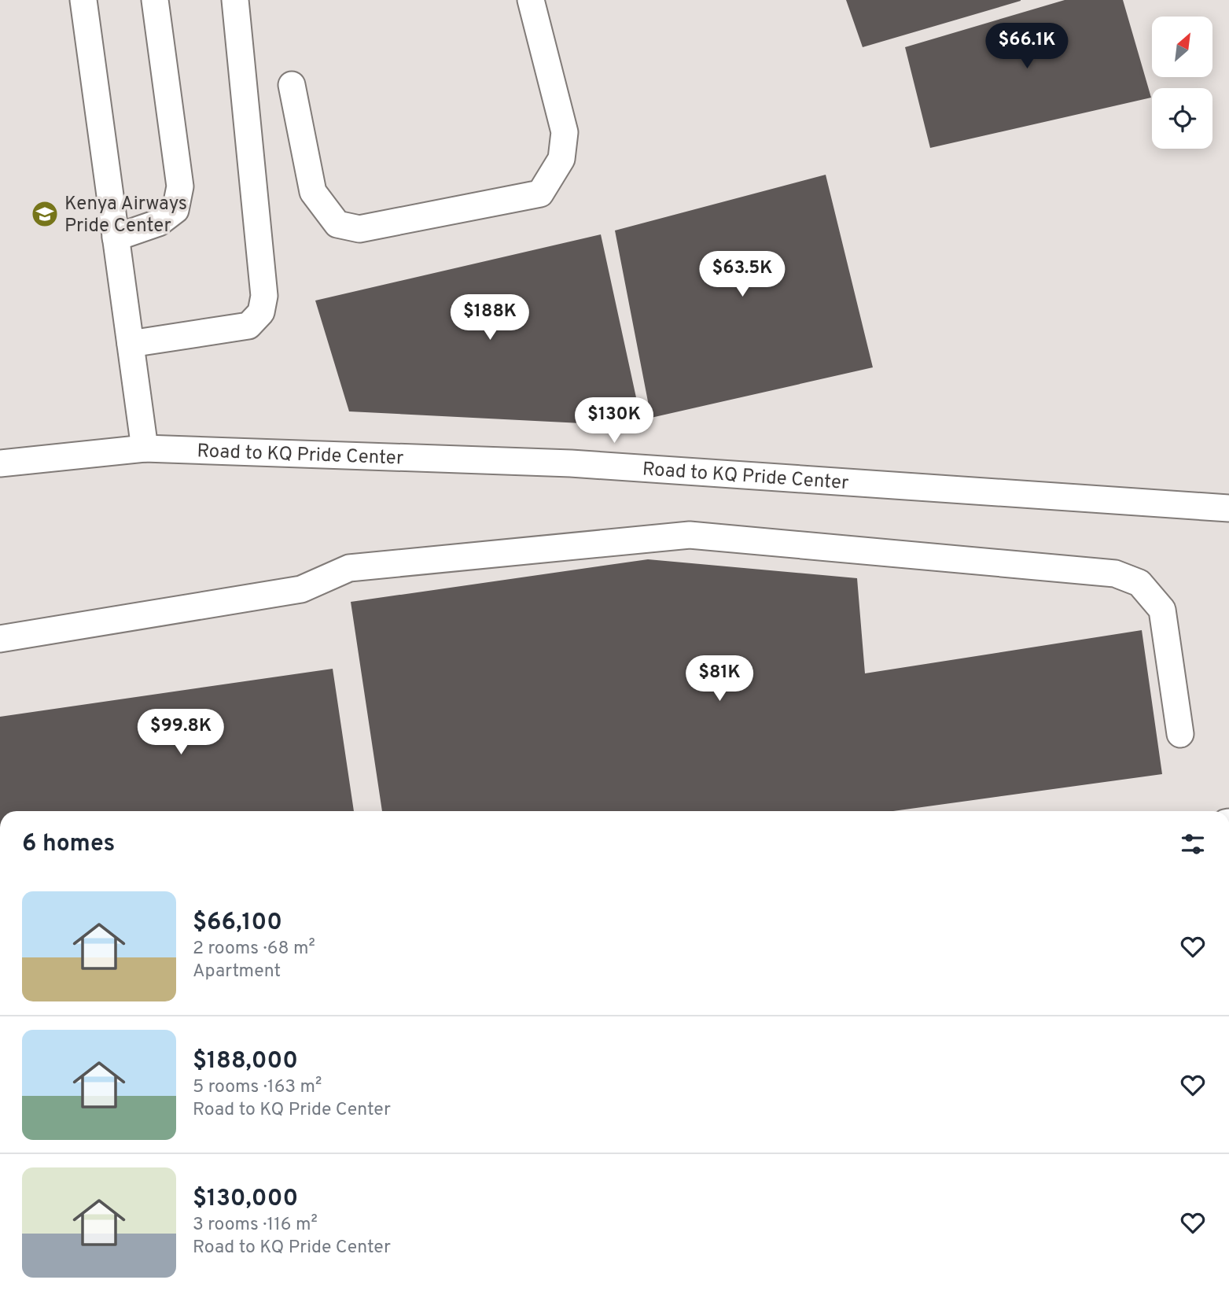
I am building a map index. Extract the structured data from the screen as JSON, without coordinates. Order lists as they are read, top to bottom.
{
  "streets": {
    "street": ["Road to KQ Pride Center"]
  },
  "places": {
    "school or university": ["Kenya Airways Pride Center"]
  },
  "north": "top right",
  "page": {
    "price": [
      "$66.1K",
      "$63.5K",
      "$188K",
      "$130K",
      "$81K",
      "$99.8K"
    ],
    "heading": "6 homes",
    "list": [
      {
        "name": "$66,100",
        "note": "2 rooms · 68 m² · Apartment"
      },
      {
        "name": "$188,000",
        "note": "5 rooms · 163 m² · Road to KQ Pride Center"
      },
      {
        "name": "$130,000",
        "note": "3 rooms · 116 m² · Road to KQ Pride Center"
      }
    ]
  }
}
